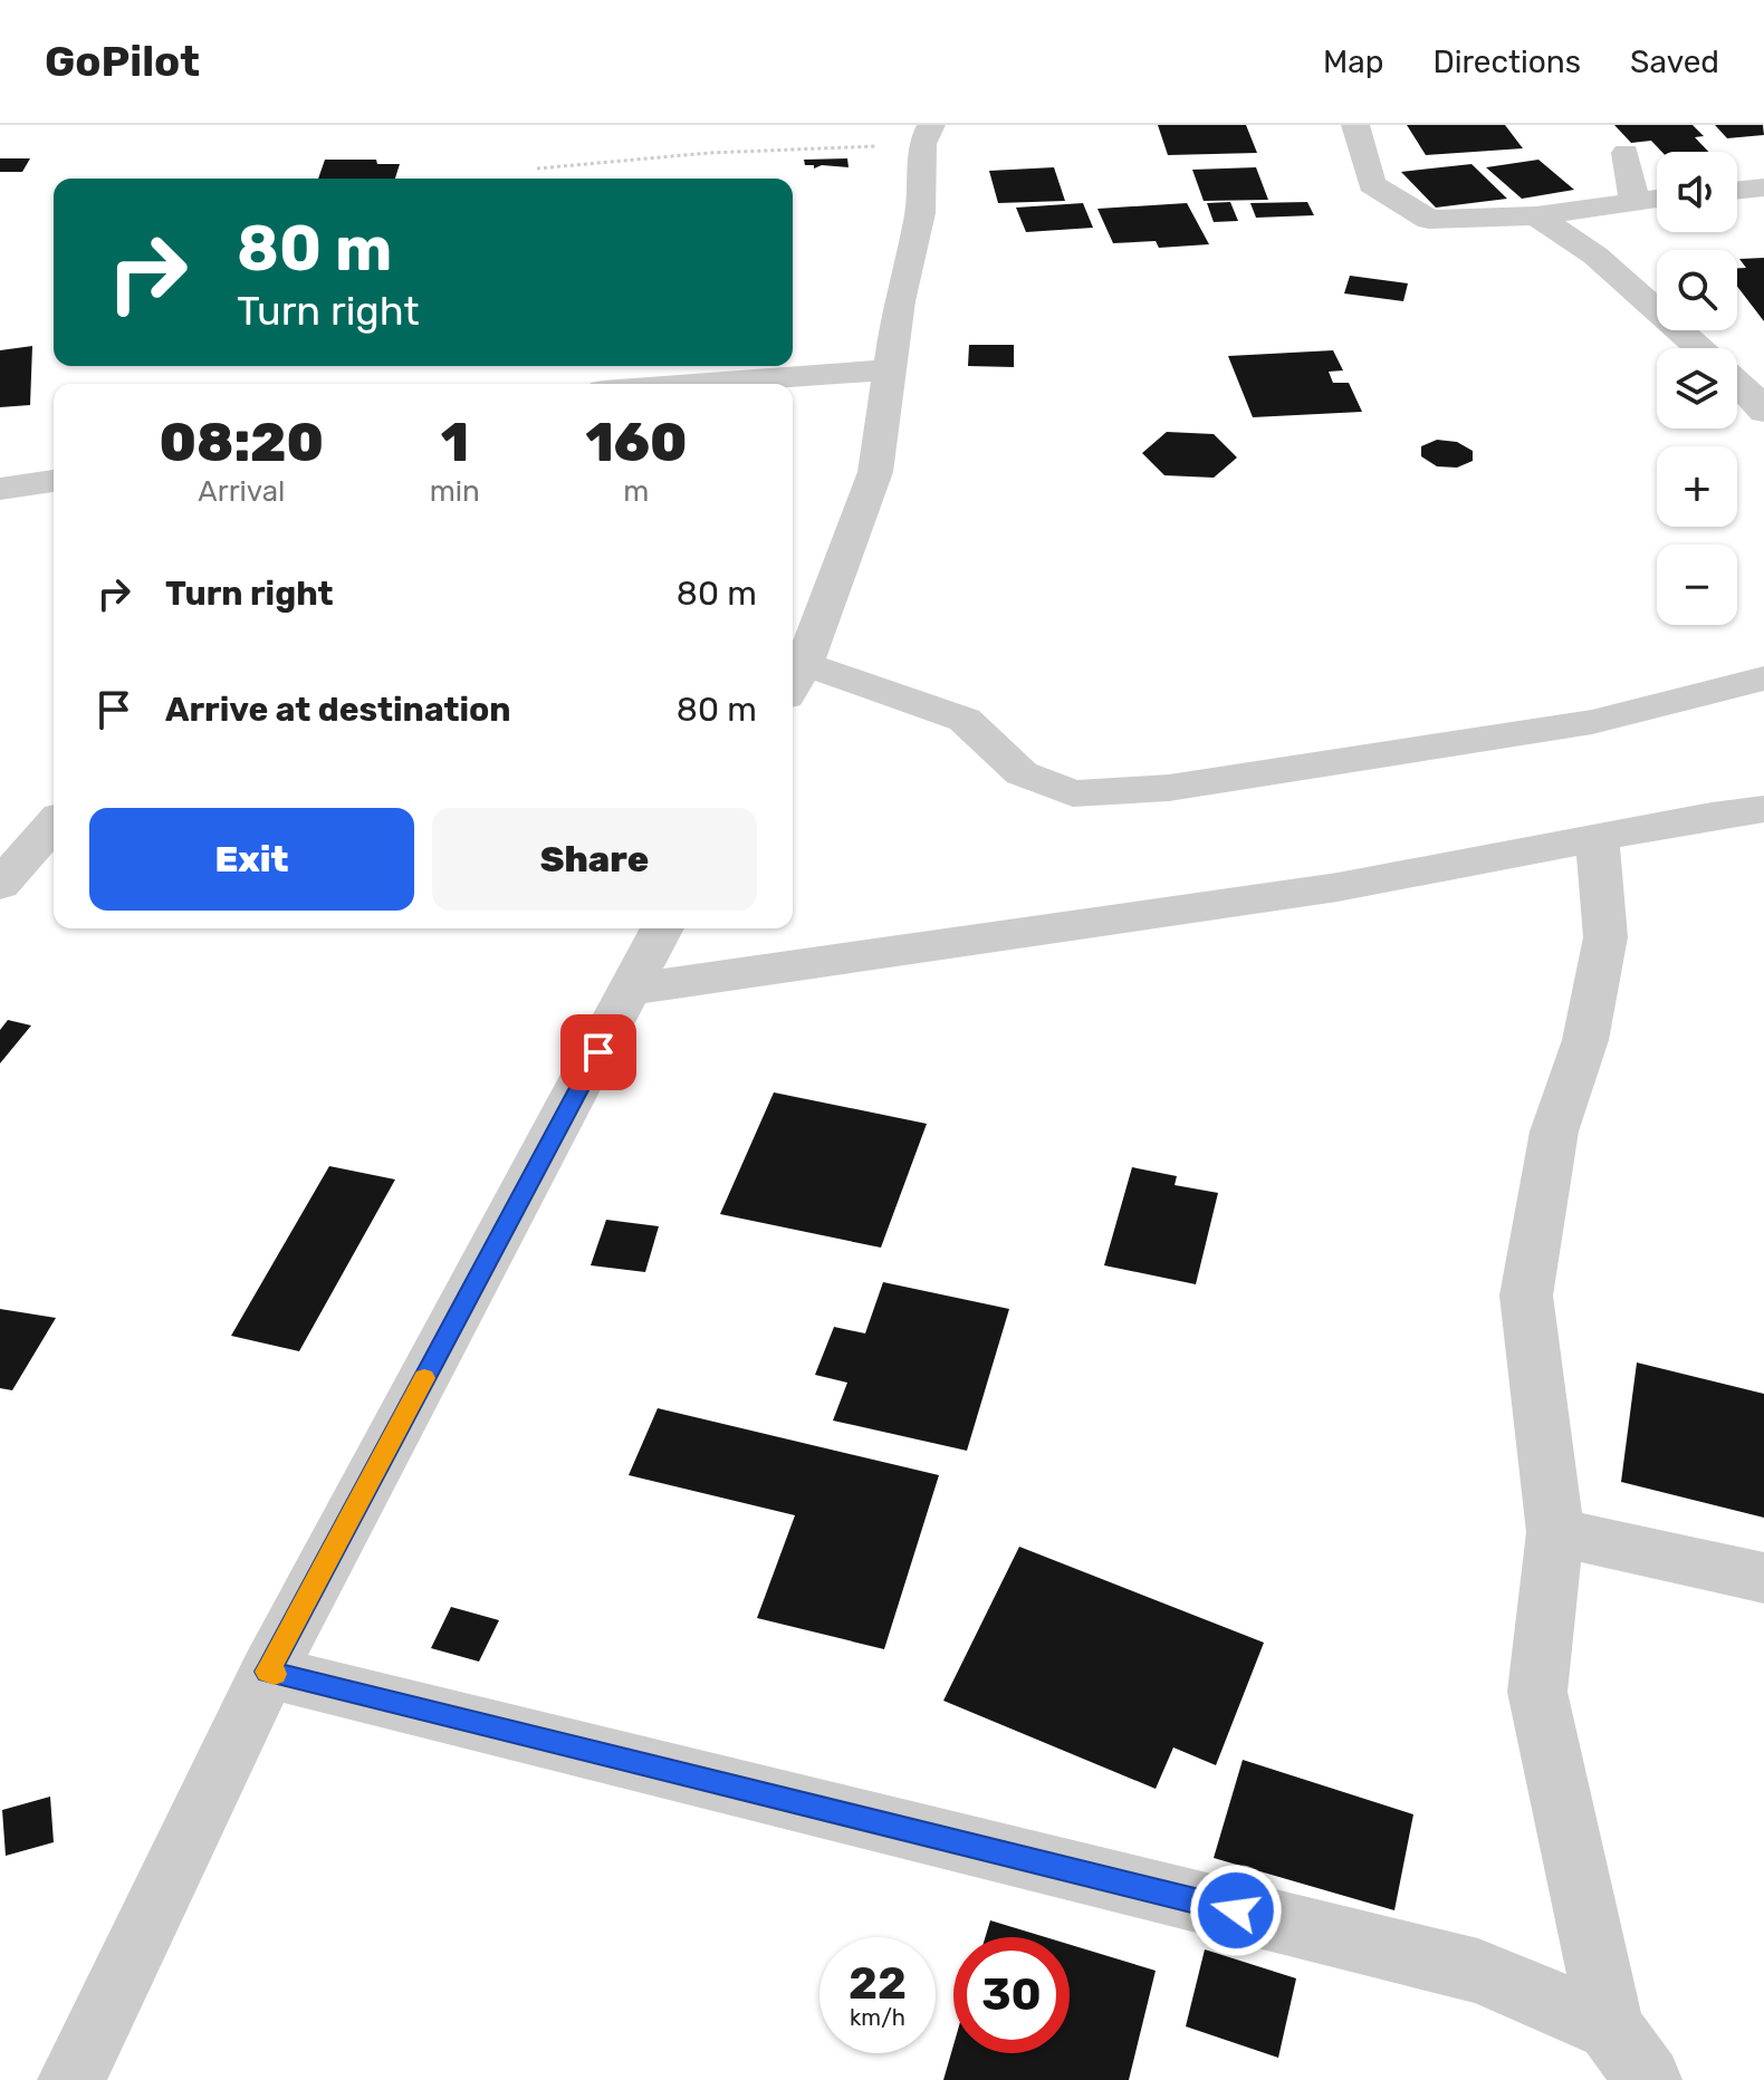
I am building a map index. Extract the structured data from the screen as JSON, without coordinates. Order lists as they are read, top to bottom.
{
  "page": {
    "header": "GoPilot",
    "nav": ["Map", "Directions", "Saved"],
    "map_buttons": ["+", "−"],
    "turn": ["80 m", "Turn right"],
    "eta": [
      "08:20",
      "Arrival",
      "1",
      "min",
      "160",
      "m"
    ],
    "list": [
      {
        "name": "Turn right",
        "value": "80 m"
      },
      {
        "name": "Arrive at destination",
        "value": "80 m"
      }
    ],
    "buttons": ["Exit", "Share"],
    "speed": "22 km/h",
    "limit": "30"
  }
}
